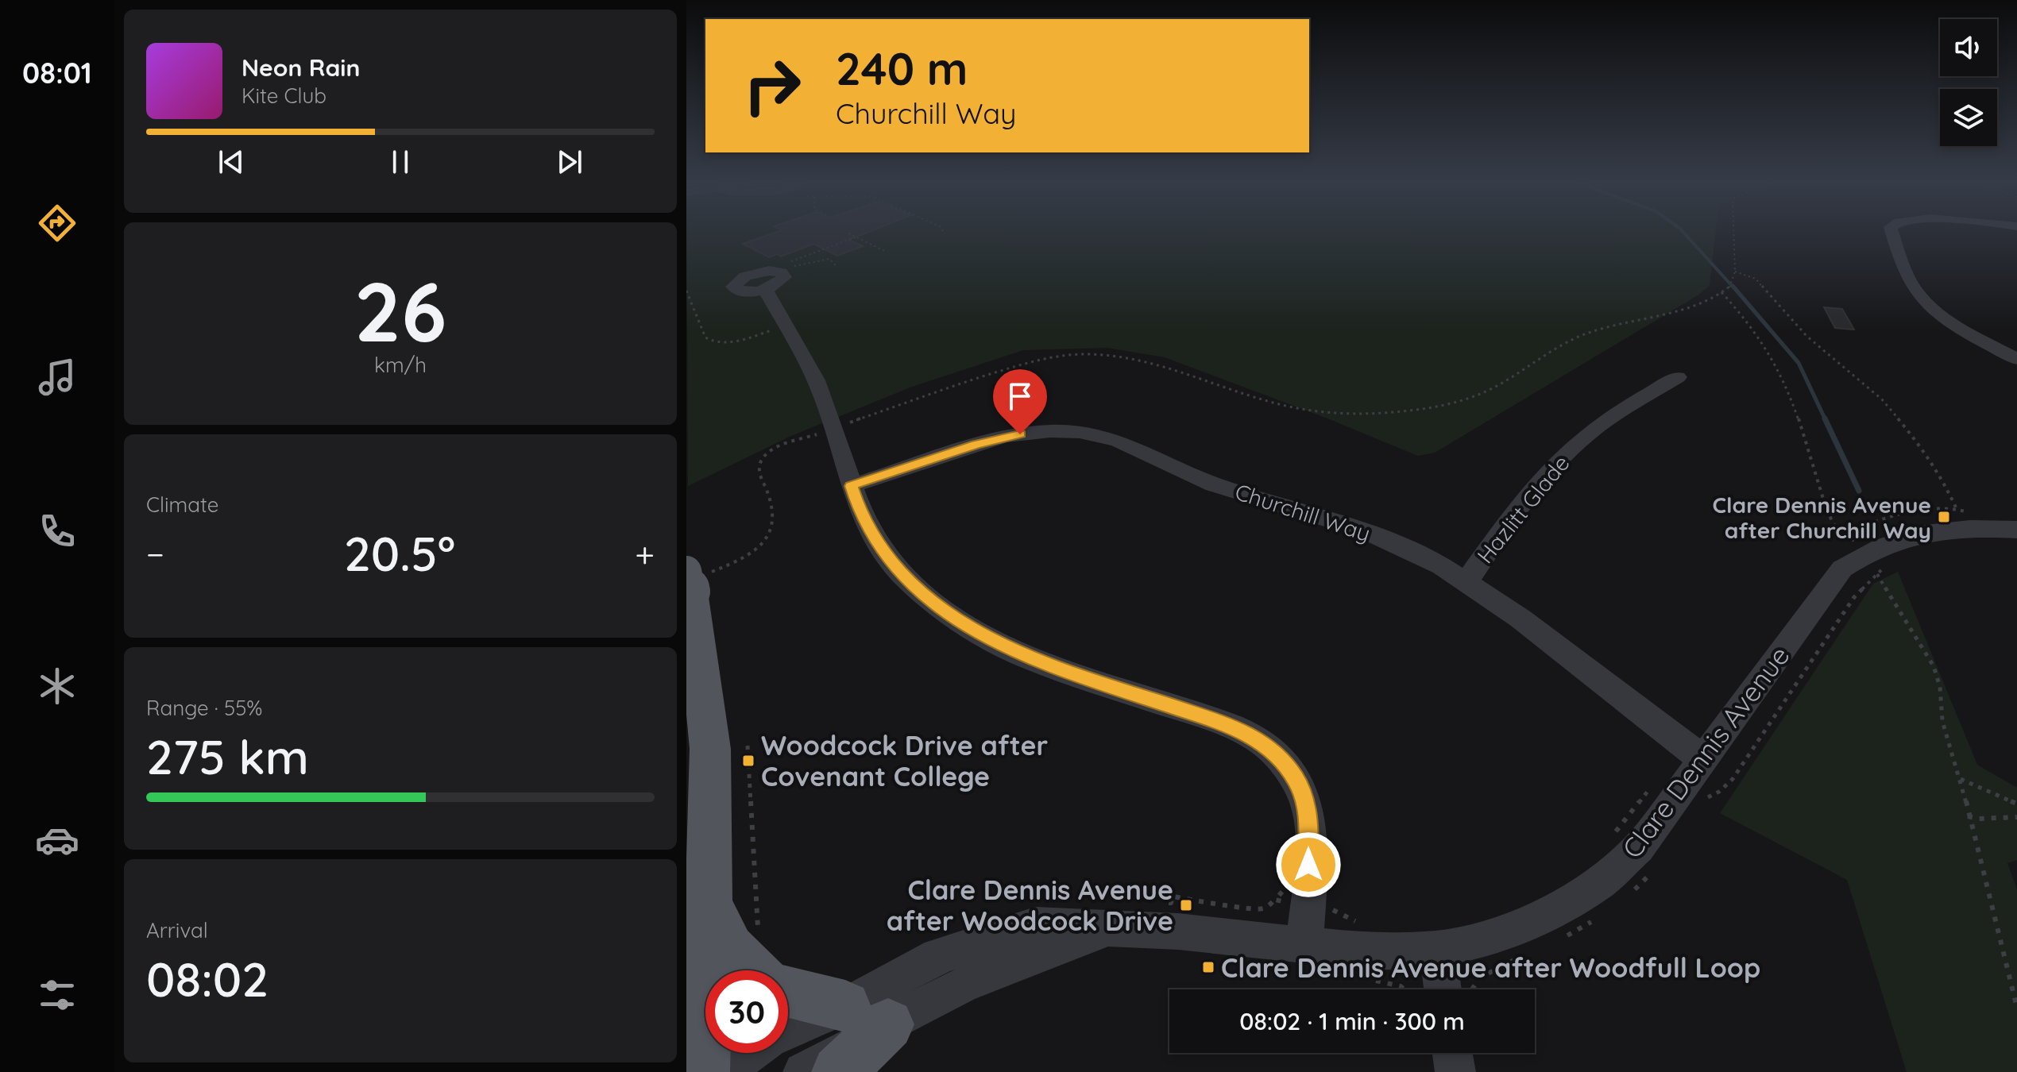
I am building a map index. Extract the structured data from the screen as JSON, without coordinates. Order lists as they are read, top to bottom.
{
  "streets": {
    "street": ["Hazlitt Glade", "Churchill Way", "Clare Dennis Avenue"]
  },
  "crossings": [
    ["Hazlitt Glade", "Churchill Way"],
    ["Churchill Way", "Clare Dennis Avenue"]
  ],
  "places": {
    "transit": [
      "Clare Dennis Avenue after Churchill Way",
      "Woodcock Drive after Covenant College",
      "Clare Dennis Avenue after Woodcock Drive",
      "Clare Dennis Avenue after Woodfull Loop"
    ]
  },
  "page": {
    "tabs": "08:01",
    "turn": ["240 m", "Churchill Way"],
    "song": ["Neon Rain", "Kite Club"],
    "tile": [
      ["26", "km/h"],
      "Climate",
      ["Range · 55%", "275 km"],
      ["Arrival", "08:02"]
    ],
    "heat": ["−", "20.5°", "+"],
    "limit": "30",
    "trip": "08:02 · 1 min · 300 m"
  }
}
